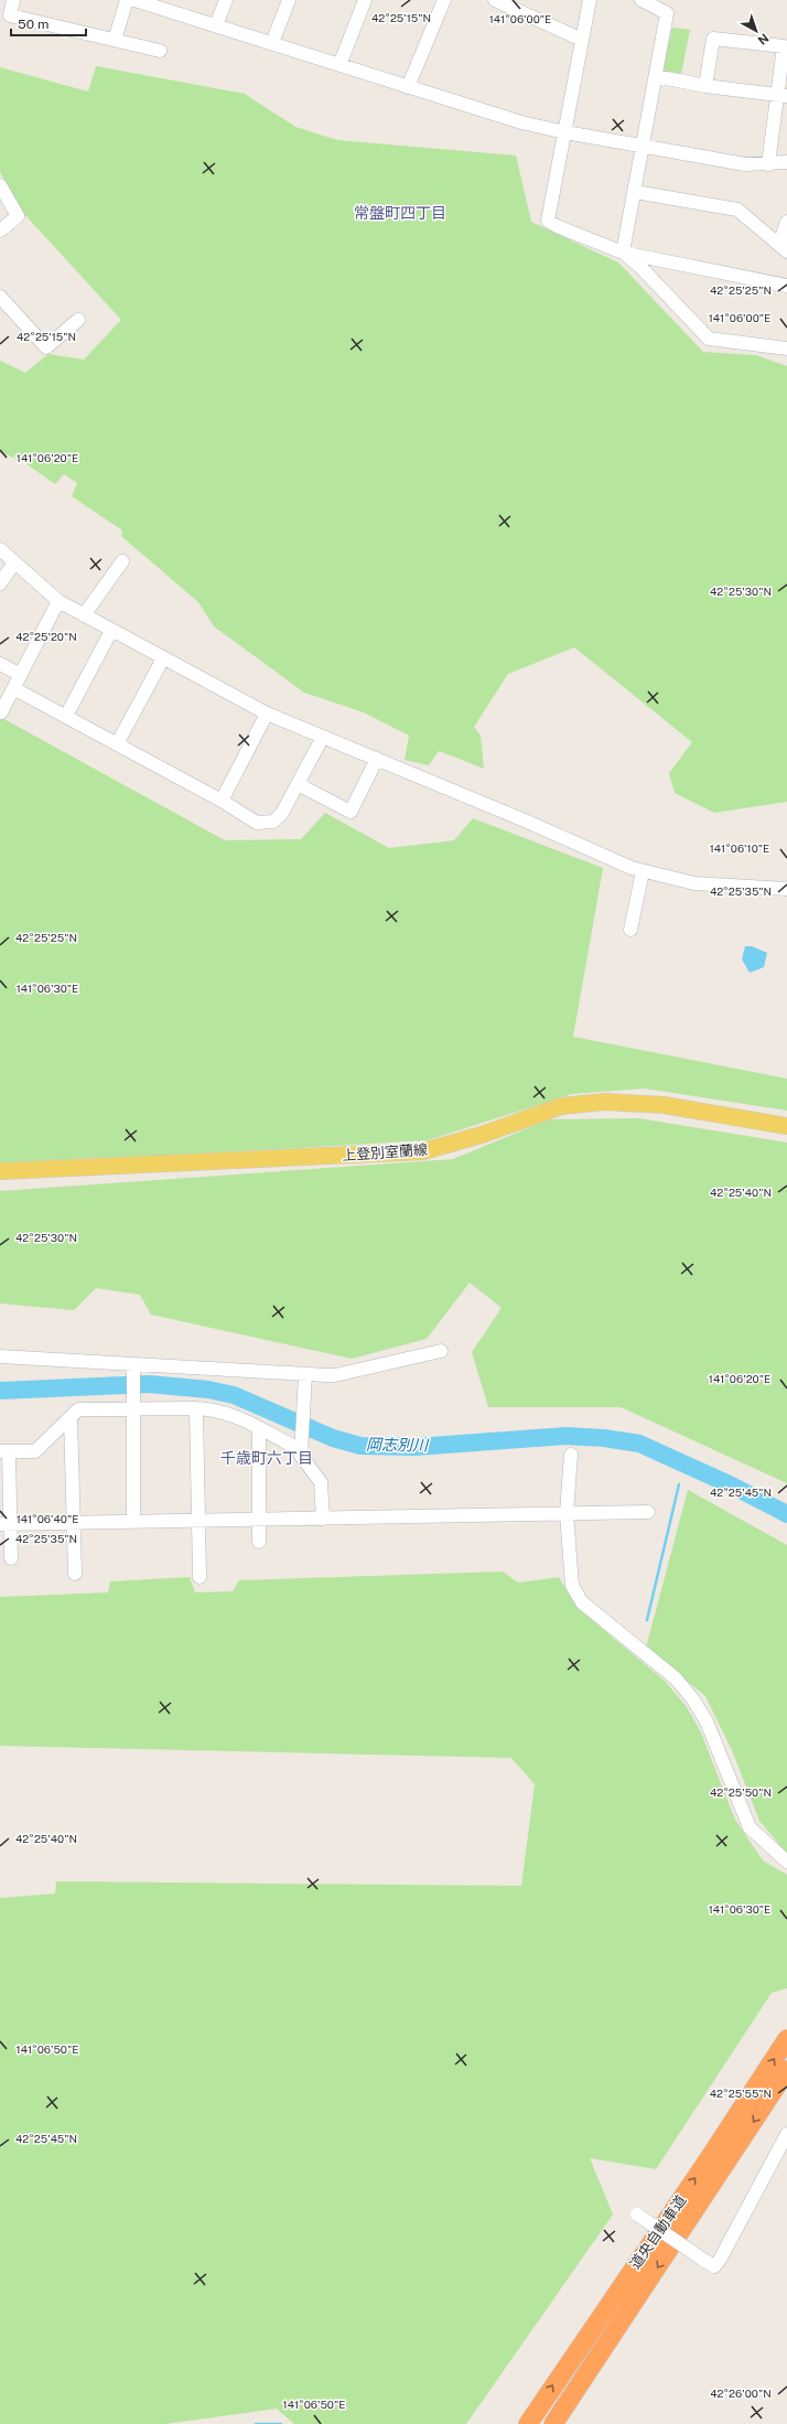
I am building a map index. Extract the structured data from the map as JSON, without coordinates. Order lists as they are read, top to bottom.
{
  "streets": {
    "highway": ["道央自動車道"],
    "main road": ["上登別室蘭線"]
  },
  "districts": ["常盤町四丁目", "千歳町六丁目"],
  "water": ["岡志別川"],
  "scale_bar": "50 m",
  "north": "bottom right",
  "coordinates": [
    "42°25'15\"N",
    "141°06'00\"E",
    "42°25'25\"N",
    "141°06'20\"E",
    "42°25'30\"N",
    "42°25'20\"N",
    "141°06'10\"E",
    "42°25'35\"N",
    "141°06'30\"E",
    "42°25'40\"N",
    "42°25'45\"N",
    "141°06'40\"E",
    "42°25'50\"N",
    "141°06'50\"E",
    "42°25'55\"N",
    "42°26'00\"N"
  ]
}
